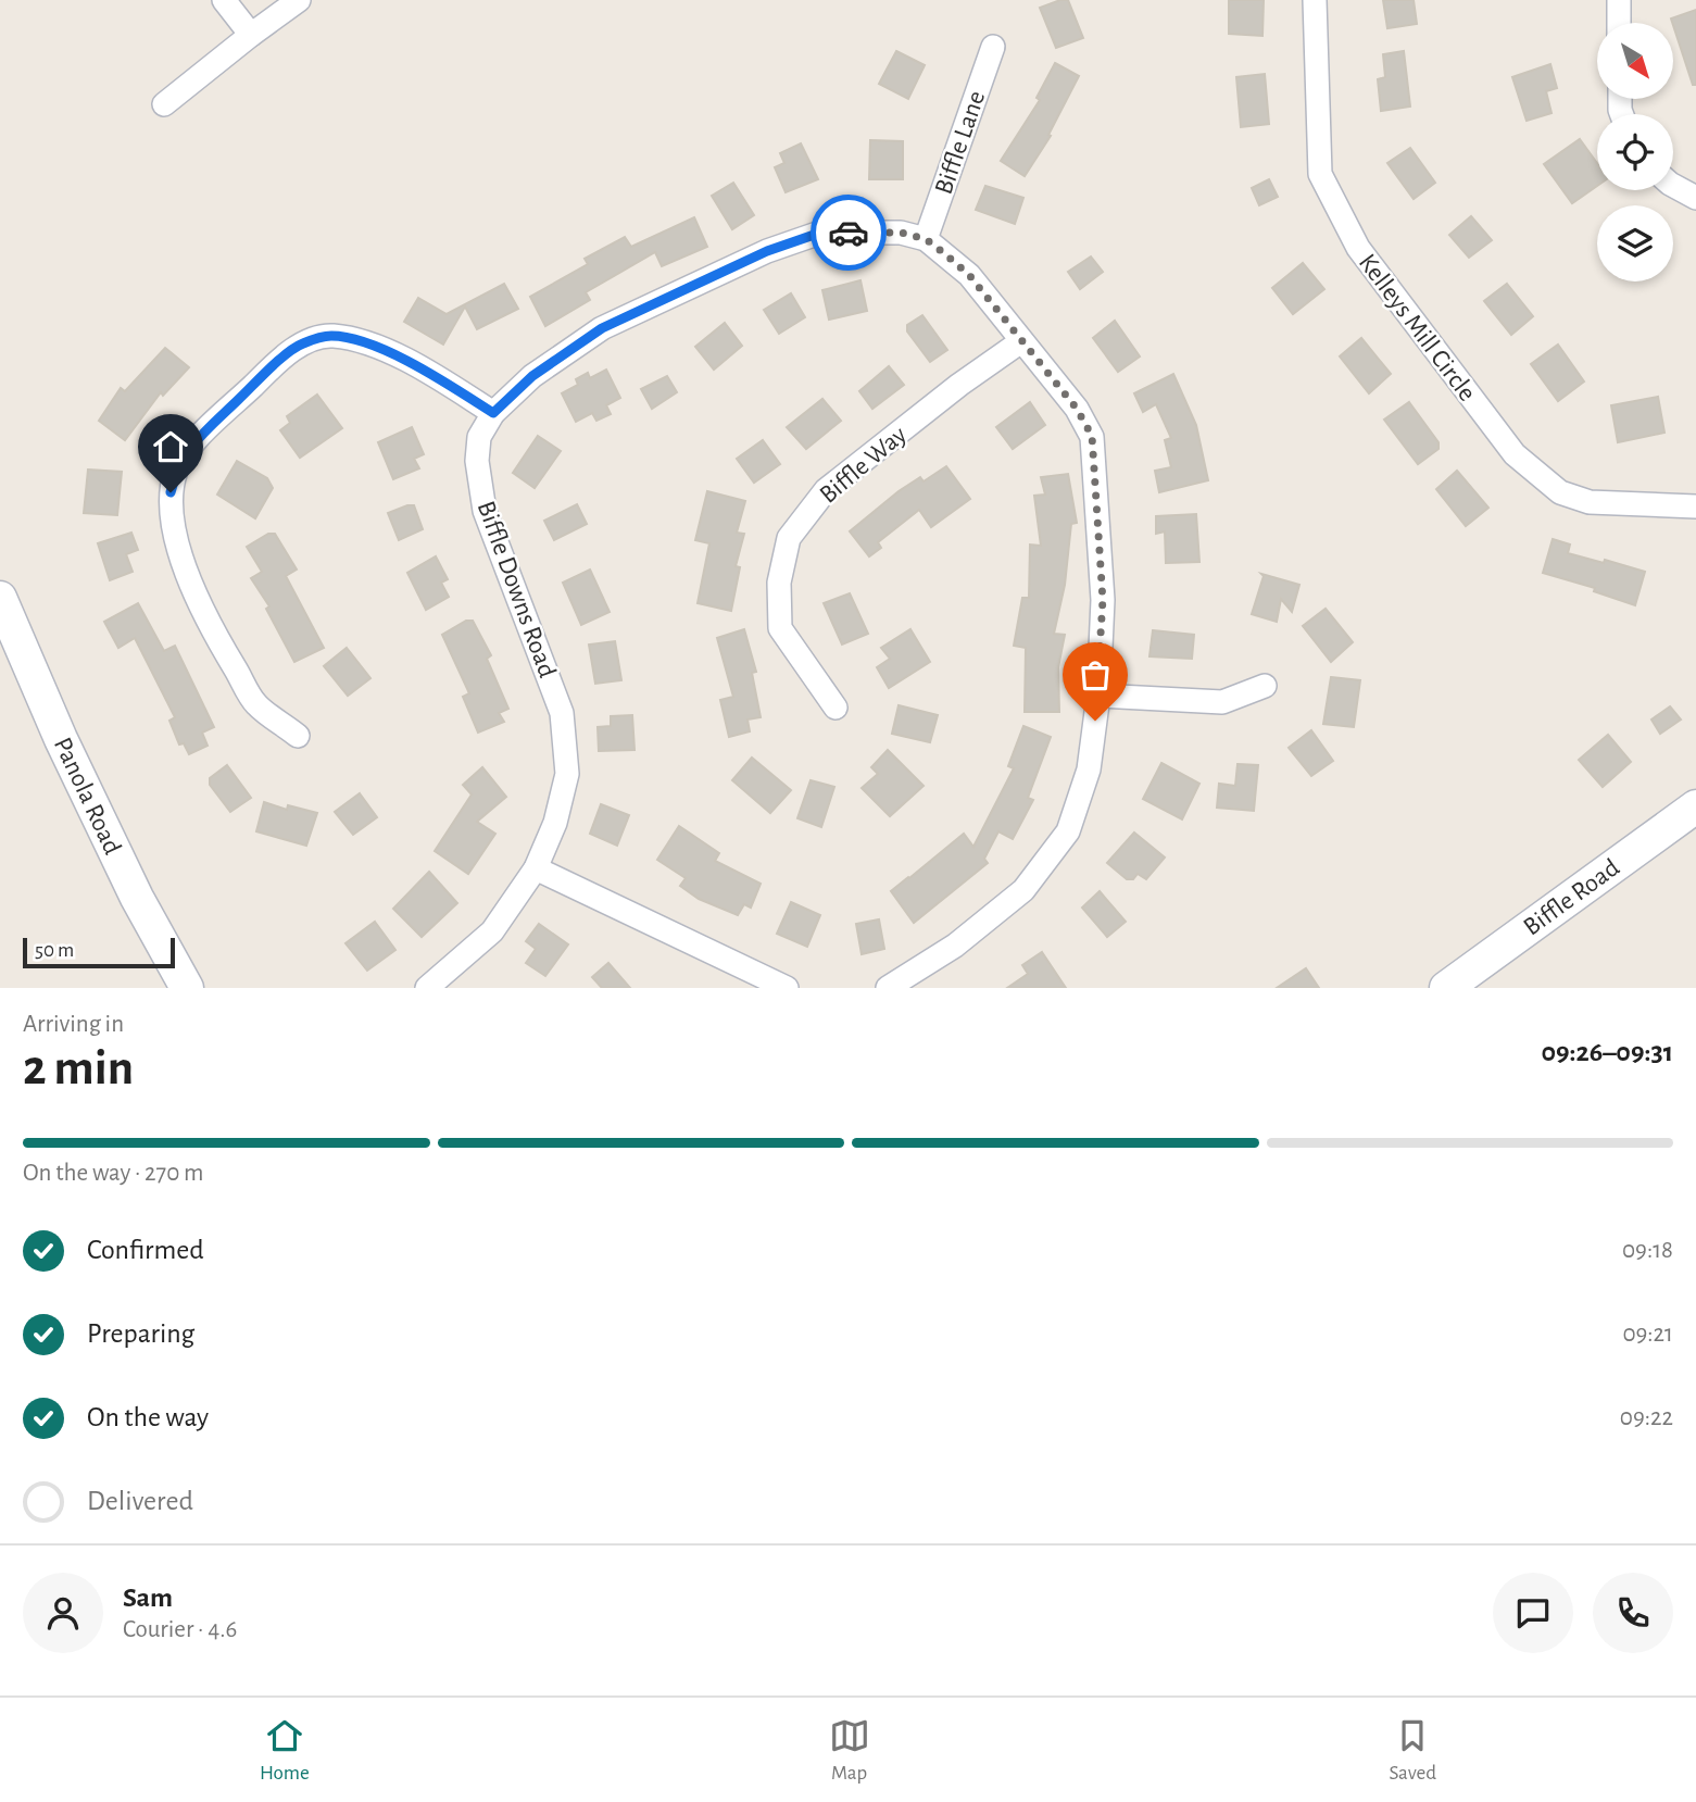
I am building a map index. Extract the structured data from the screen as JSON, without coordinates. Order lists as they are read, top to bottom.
{
  "streets": {
    "main road": ["Panola Road", "Biffle Road"],
    "street": [
      "Biffle Lane",
      "Kelleys Mill Circle",
      "Biffle Way",
      "Biffle Downs Road"
    ]
  },
  "crossings": [
    ["Biffle Lane", "Biffle Downs Road"],
    ["Biffle Way", "Biffle Downs Road"]
  ],
  "scale_bar": "50 m",
  "north": "bottom right",
  "page": {
    "scale": "50 m",
    "heading": ["2 min", "Arriving in", "09:26–09:31"],
    "panel": ["Sam", "Courier · 4.6"],
    "bar": "On the way · 270 m",
    "list": [
      ["Confirmed", "09:18"],
      ["Preparing", "09:21"],
      ["On the way", "09:22"],
      "Delivered"
    ],
    "tabs": ["Home", "Map", "Saved"]
  }
}
